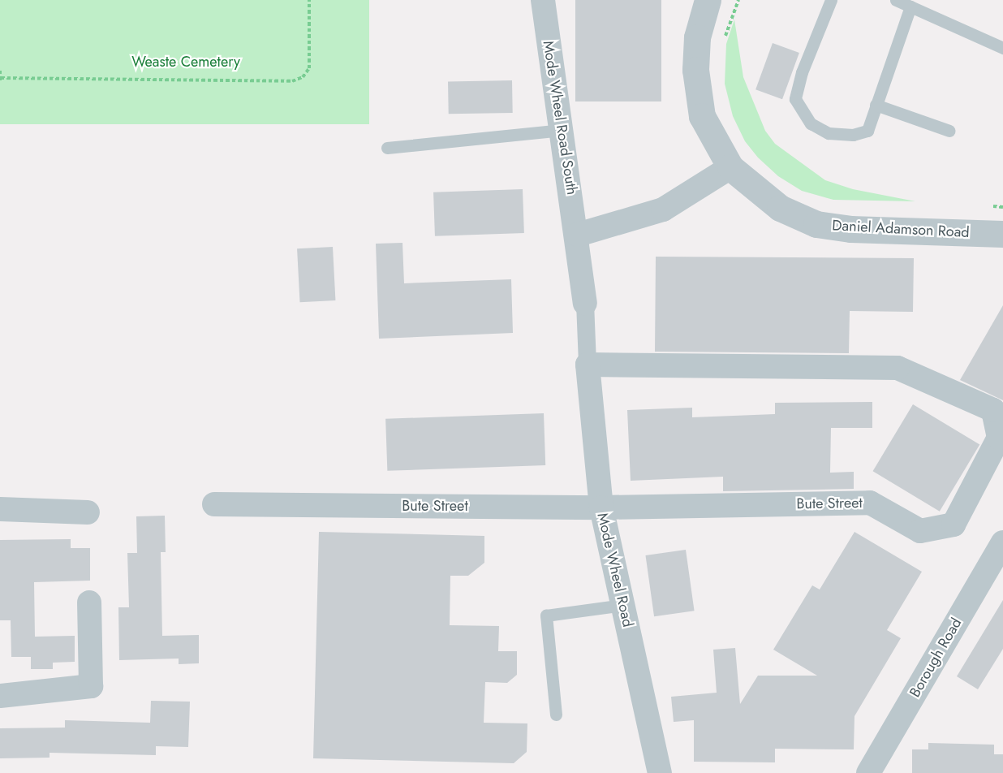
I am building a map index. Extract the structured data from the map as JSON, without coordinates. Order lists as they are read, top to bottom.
{
  "streets": {
    "street": [
      "Mode Wheel Road South",
      "Daniel Adamson Road",
      "Bute Street",
      "Mode Wheel Road",
      "Borough Road"
    ]
  },
  "crossings": [
    ["Bute Street", "Mode Wheel Road"]
  ],
  "parks": ["Weaste Cemetery"]
}
